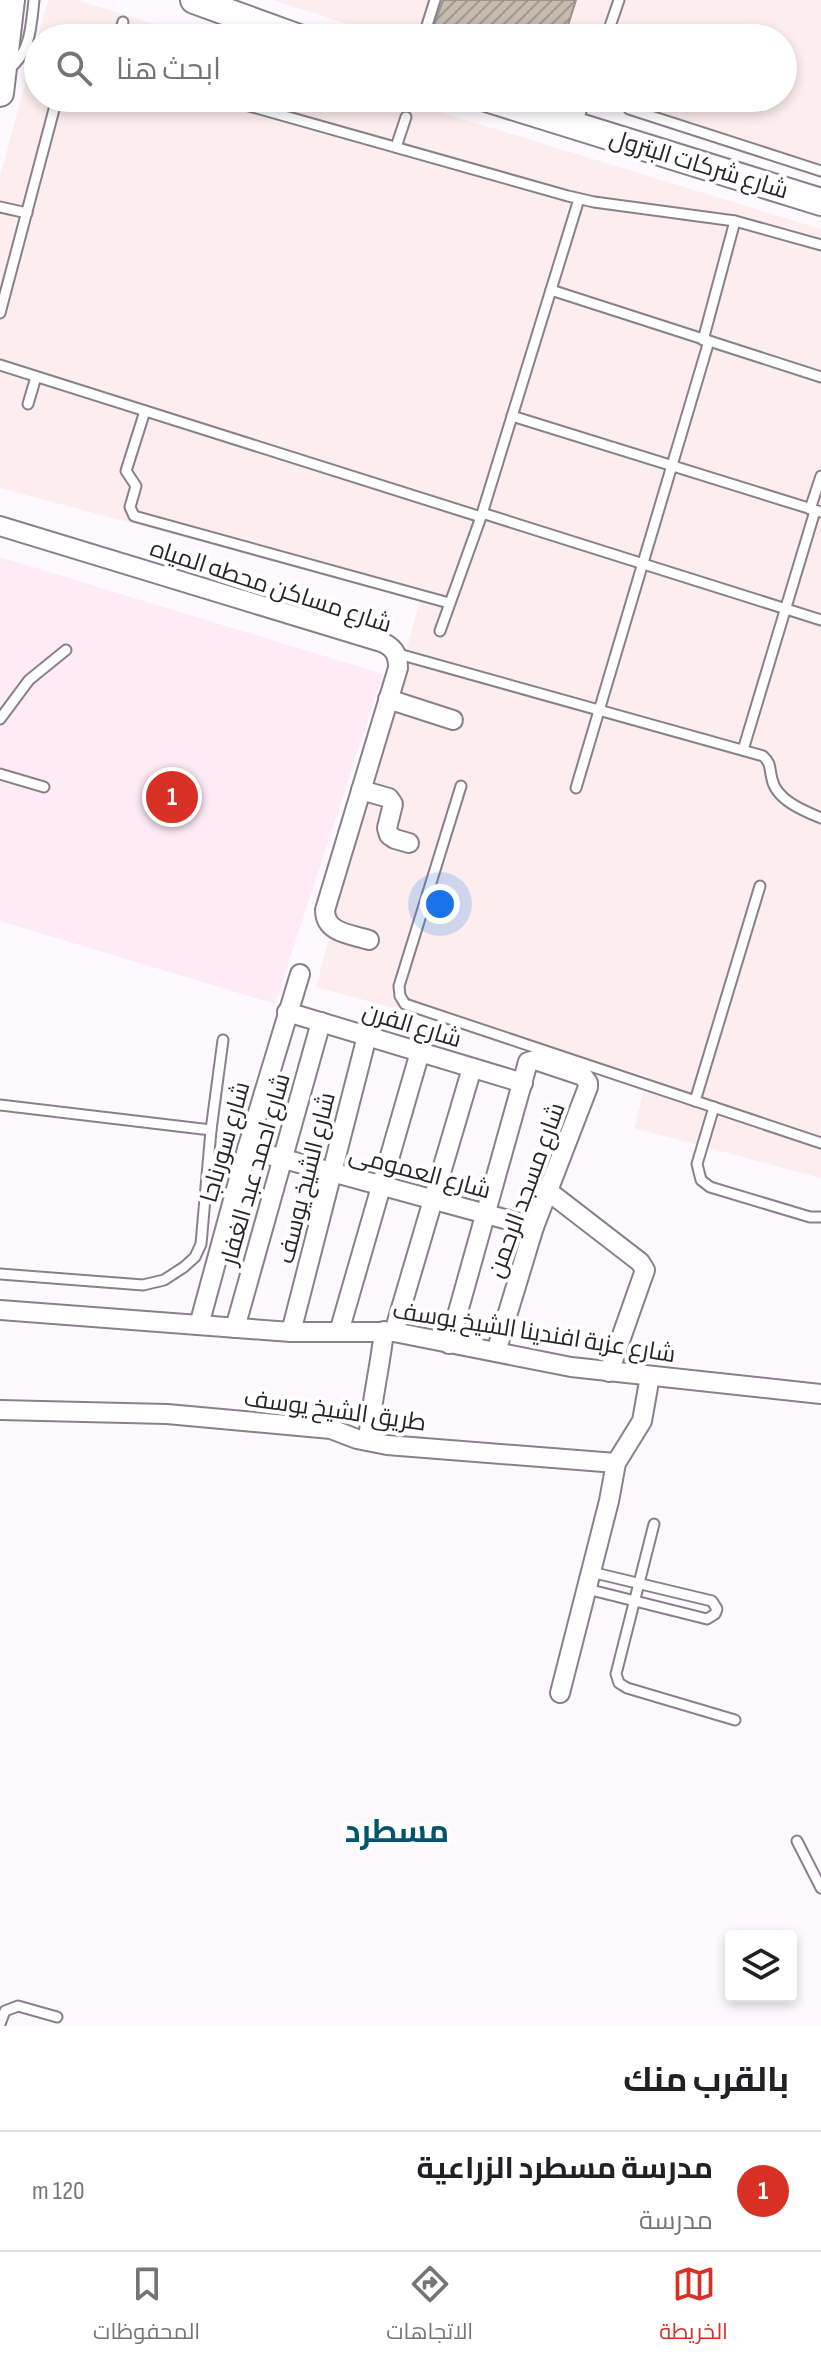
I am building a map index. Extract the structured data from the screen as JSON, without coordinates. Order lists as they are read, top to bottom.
{
  "streets": {
    "street": [
      "شارع شركات البترول",
      "شارع مساكن محطه المياه",
      "شارع الفرن",
      "شارع سورناجا",
      "شارع احمد عبد الغفار",
      "شارع العمومى",
      "شارع الشيخ يوسف",
      "شارع مسجد الرحمن",
      "شارع عزبة افندينا الشيخ يوسف",
      "طريق الشيخ يوسف"
    ]
  },
  "crossings": [
    ["شارع الفرن", "شارع سورناجا"],
    ["شارع الفرن", "شارع احمد عبد الغفار"],
    ["شارع الفرن", "شارع الشيخ يوسف"],
    ["شارع الفرن", "شارع مسجد الرحمن"],
    ["شارع سورناجا", "شارع العمومى"],
    ["شارع سورناجا", "شارع عزبة افندينا الشيخ يوسف"],
    ["شارع احمد عبد الغفار", "شارع العمومى"],
    ["شارع احمد عبد الغفار", "شارع عزبة افندينا الشيخ يوسف"],
    ["شارع العمومى", "شارع الشيخ يوسف"],
    ["شارع العمومى", "شارع مسجد الرحمن"],
    ["شارع الشيخ يوسف", "شارع عزبة افندينا الشيخ يوسف"],
    ["شارع مسجد الرحمن", "شارع عزبة افندينا الشيخ يوسف"]
  ],
  "districts": ["مسطرد"],
  "page": {
    "search": "ابحث هنا",
    "pins": "1",
    "heading": "بالقرب منك",
    "list": [
      {
        "mark": "1",
        "name": "مدرسة مسطرد الزراعية",
        "note": "مدرسة",
        "value": "120 m"
      }
    ],
    "nav": ["الخريطة", "الاتجاهات", "المحفوظات"]
  }
}
